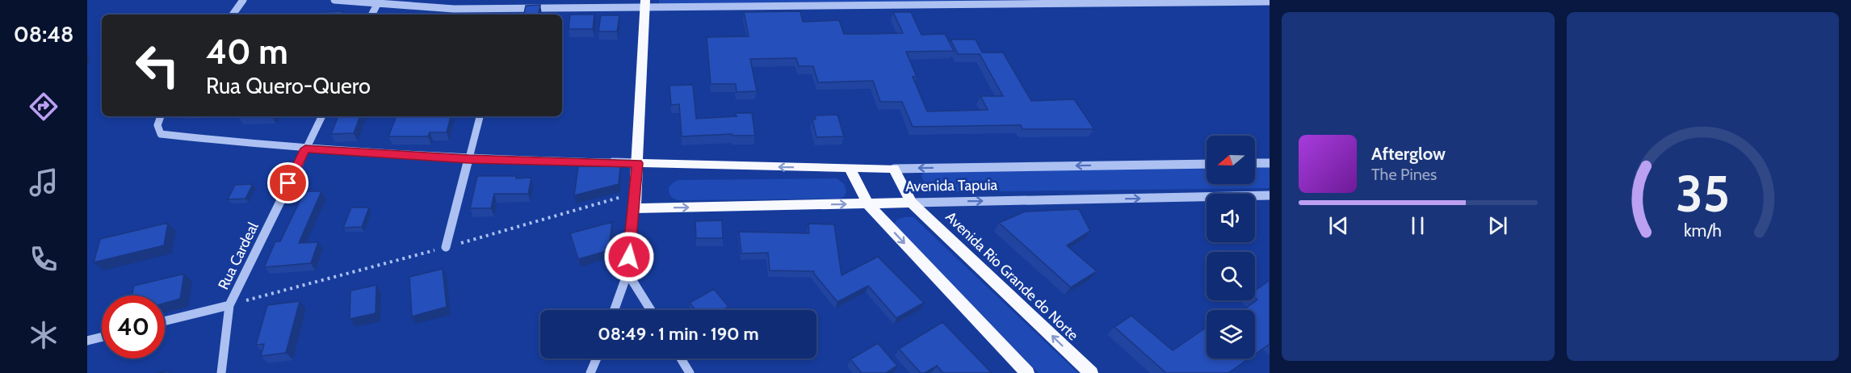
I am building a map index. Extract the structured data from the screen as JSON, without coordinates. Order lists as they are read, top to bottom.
{
  "streets": {
    "main road": ["Avenida Tapuia", "Avenida Rio Grande do Norte"],
    "street": ["Rua Cardeal"]
  },
  "crossings": [
    ["Avenida Tapuia", "Avenida Rio Grande do Norte"]
  ],
  "north": "left",
  "page": {
    "tabs": "08:48",
    "turn": ["40 m", "Rua Quero-Quero"],
    "song": ["Afterglow", "The Pines"],
    "limit": "40",
    "trip": "08:49 · 1 min · 190 m",
    "gauge": ["35", "km/h"]
  }
}
